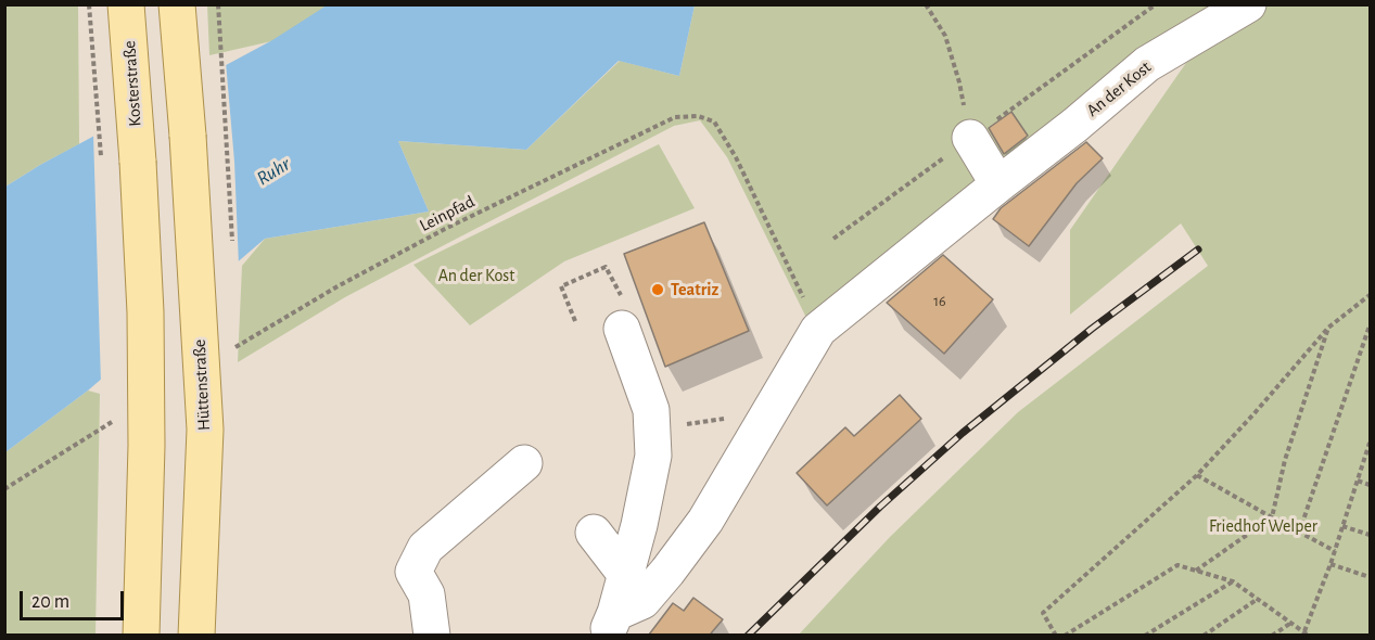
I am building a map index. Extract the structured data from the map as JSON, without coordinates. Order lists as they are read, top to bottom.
{
  "streets": {
    "main road": ["Kosterstraße", "Hüttenstraße"],
    "street": ["An der Kost"],
    "path": ["Leinpfad"]
  },
  "crossings": [
    ["An der Kost", "Leinpfad"]
  ],
  "water": ["Ruhr"],
  "parks": ["An der Kost", "Friedhof Welper"],
  "places": ["Teatriz"],
  "house_numbers": ["16"],
  "scale_bar": "20 m"
}
